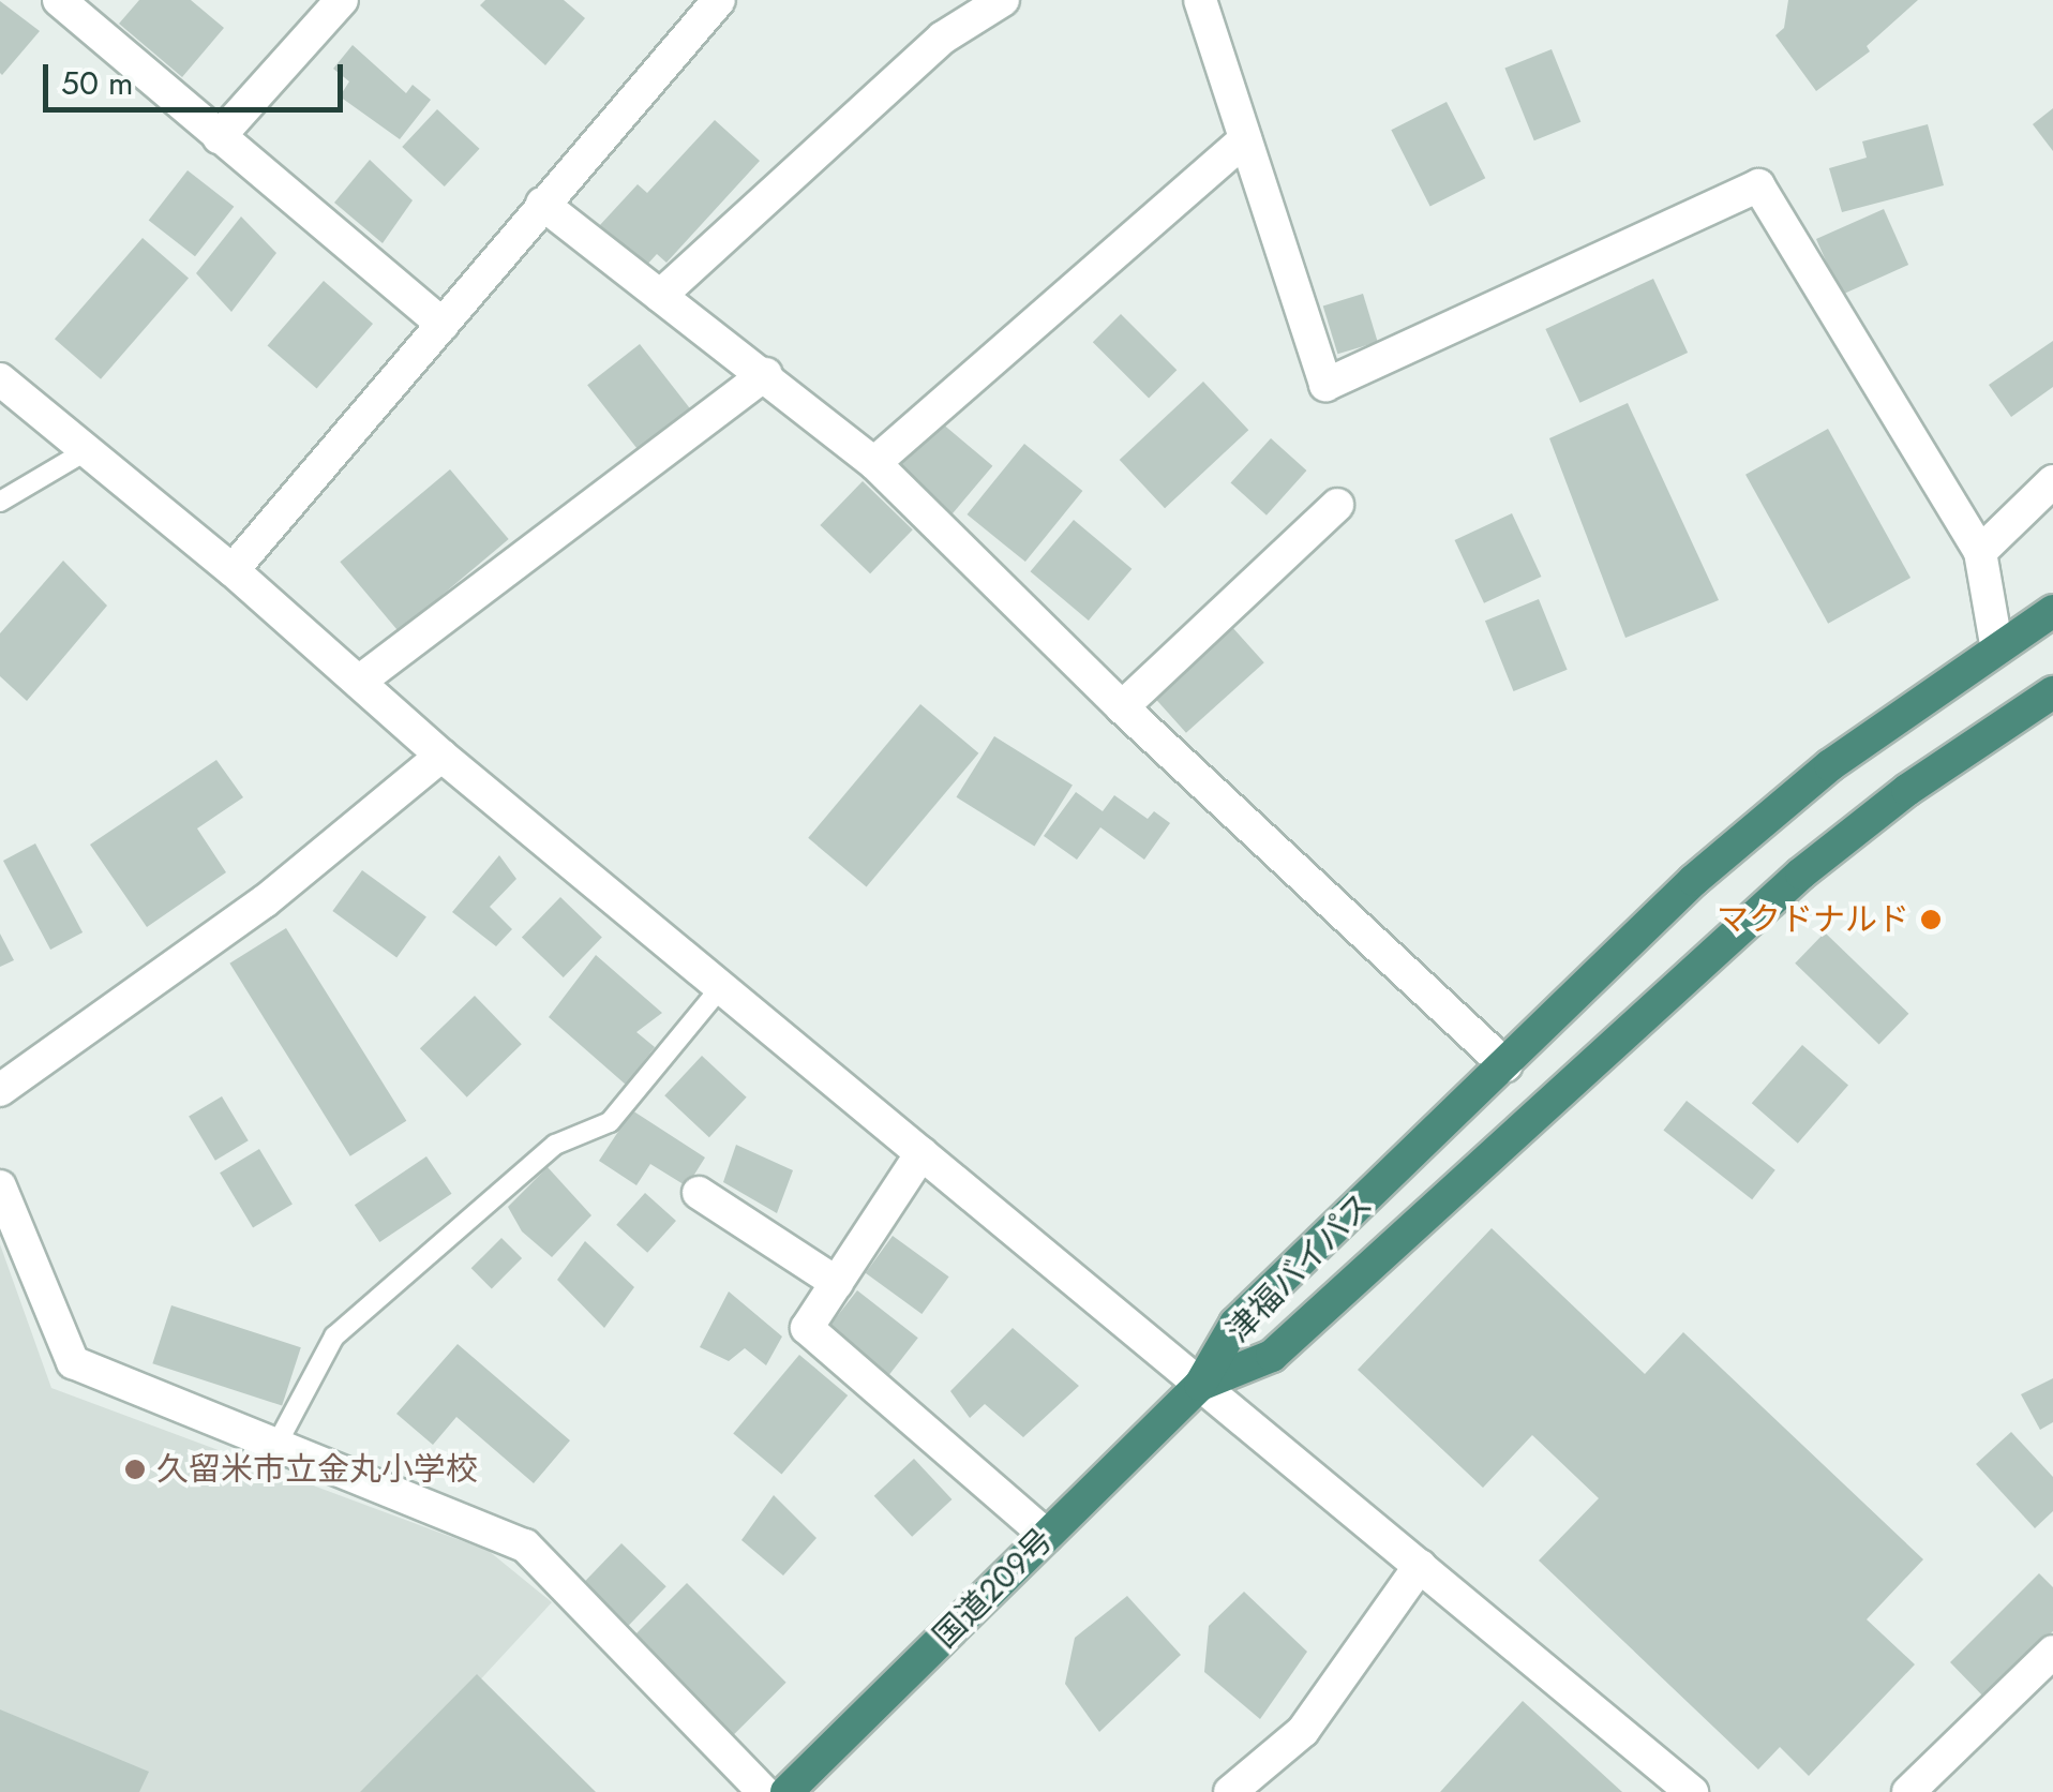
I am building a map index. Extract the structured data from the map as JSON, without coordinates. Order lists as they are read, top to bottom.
{
  "streets": {
    "highway": ["津福バイパス", "国道209号"]
  },
  "crossings": [
    ["津福バイパス", "国道209号"]
  ],
  "places": ["マクドナルド", "久留米市立金丸小学校"],
  "scale_bar": "50 m"
}
